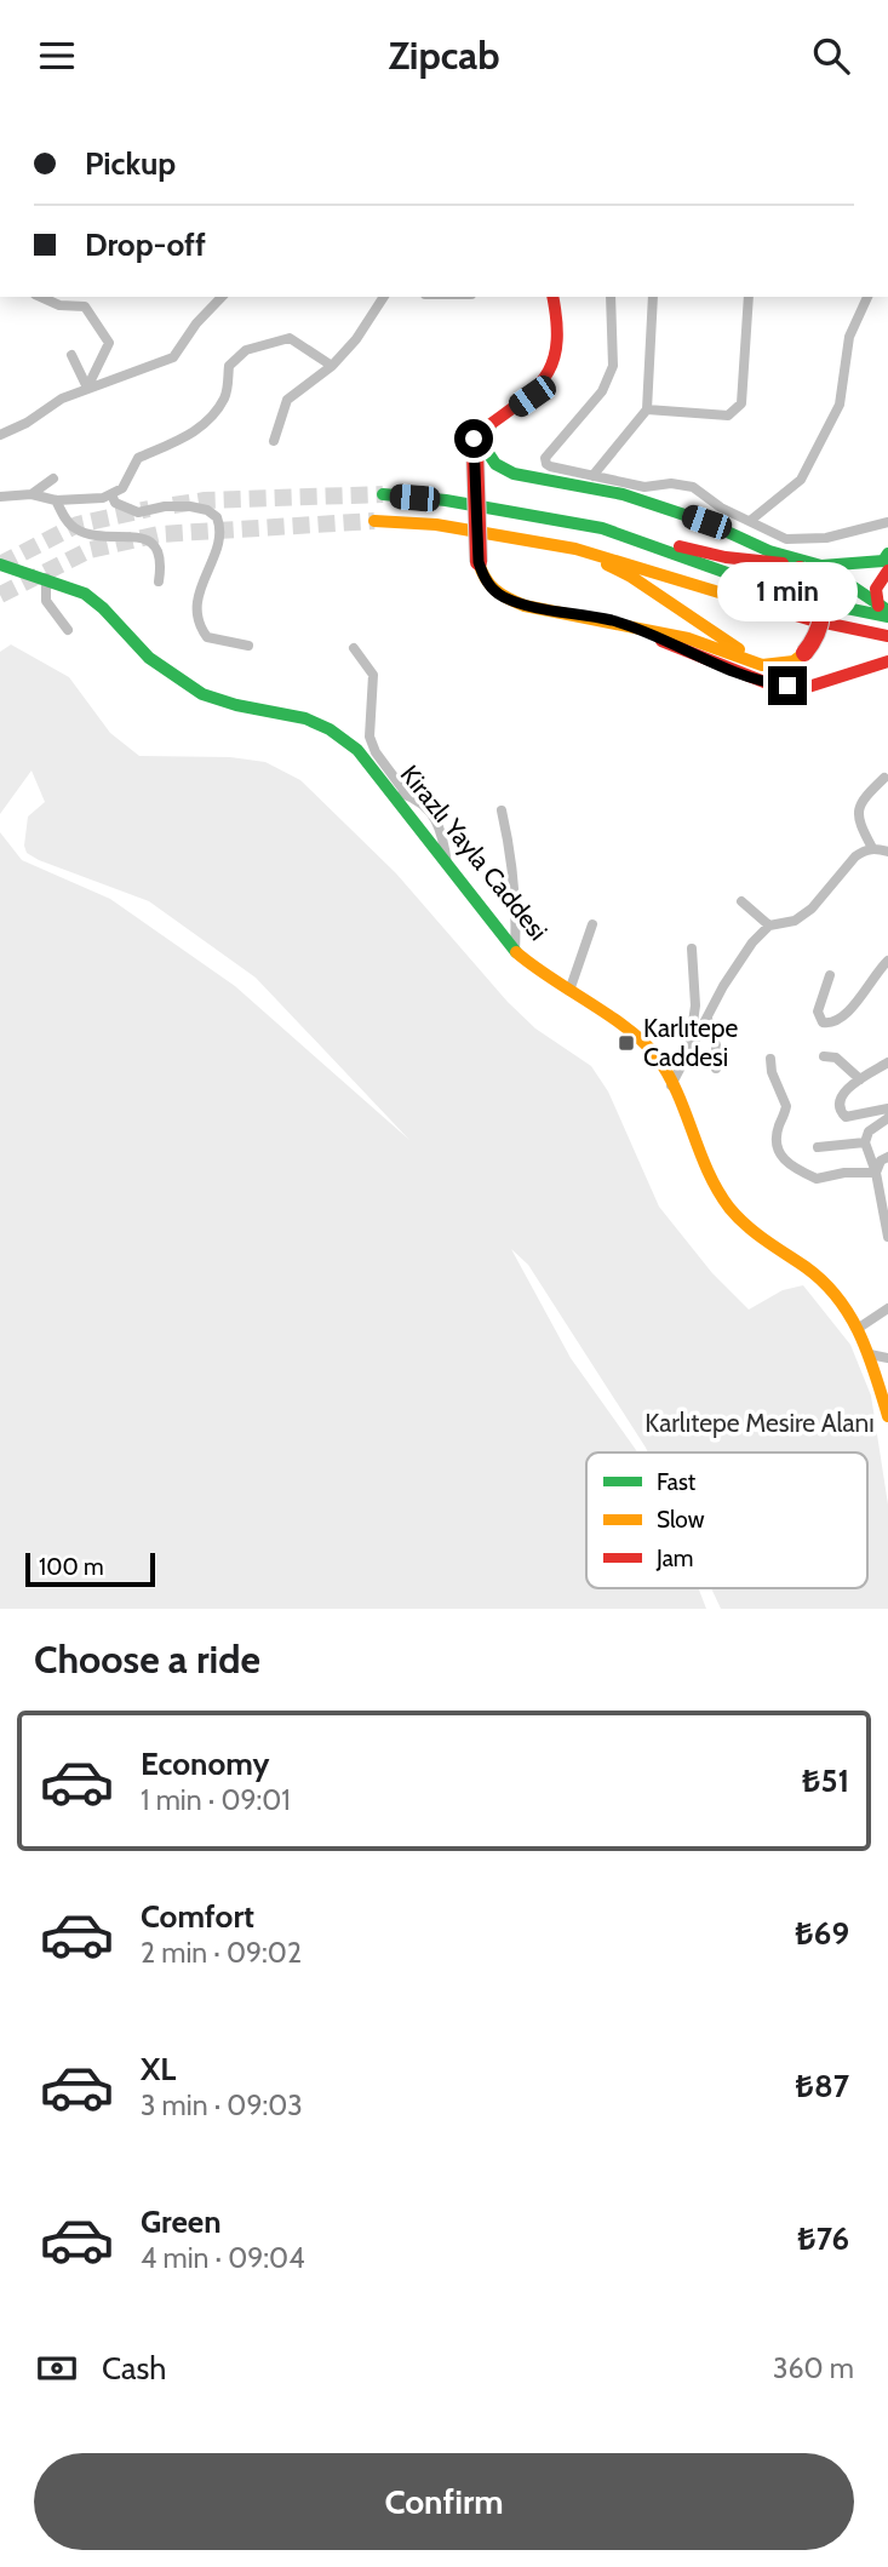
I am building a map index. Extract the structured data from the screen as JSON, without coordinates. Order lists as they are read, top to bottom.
{
  "streets": {
    "main road": ["Kirazlı Yayla Caddesi"]
  },
  "parks": ["Karlıtepe Mesire Alanı"],
  "places": {
    "transit": ["Karlıtepe Caddesi"]
  },
  "legend": ["Fast", "Slow", "Jam"],
  "scale_bar": "100 m",
  "page": {
    "header": "Zipcab",
    "banner": ["Pickup", "Drop-off"],
    "bubble": "1 min",
    "scale": "100 m",
    "heading": "Choose a ride",
    "list": [
      {
        "name": "Economy",
        "note": "1 min · 09:01",
        "value": "₺51"
      },
      {
        "name": "Comfort",
        "note": "2 min · 09:02",
        "value": "₺69"
      },
      {
        "name": "XL",
        "note": "3 min · 09:03",
        "value": "₺87"
      },
      {
        "name": "Green",
        "note": "4 min · 09:04",
        "value": "₺76"
      }
    ],
    "pay": ["Cash", "360 m"],
    "buttons": "Confirm"
  }
}
